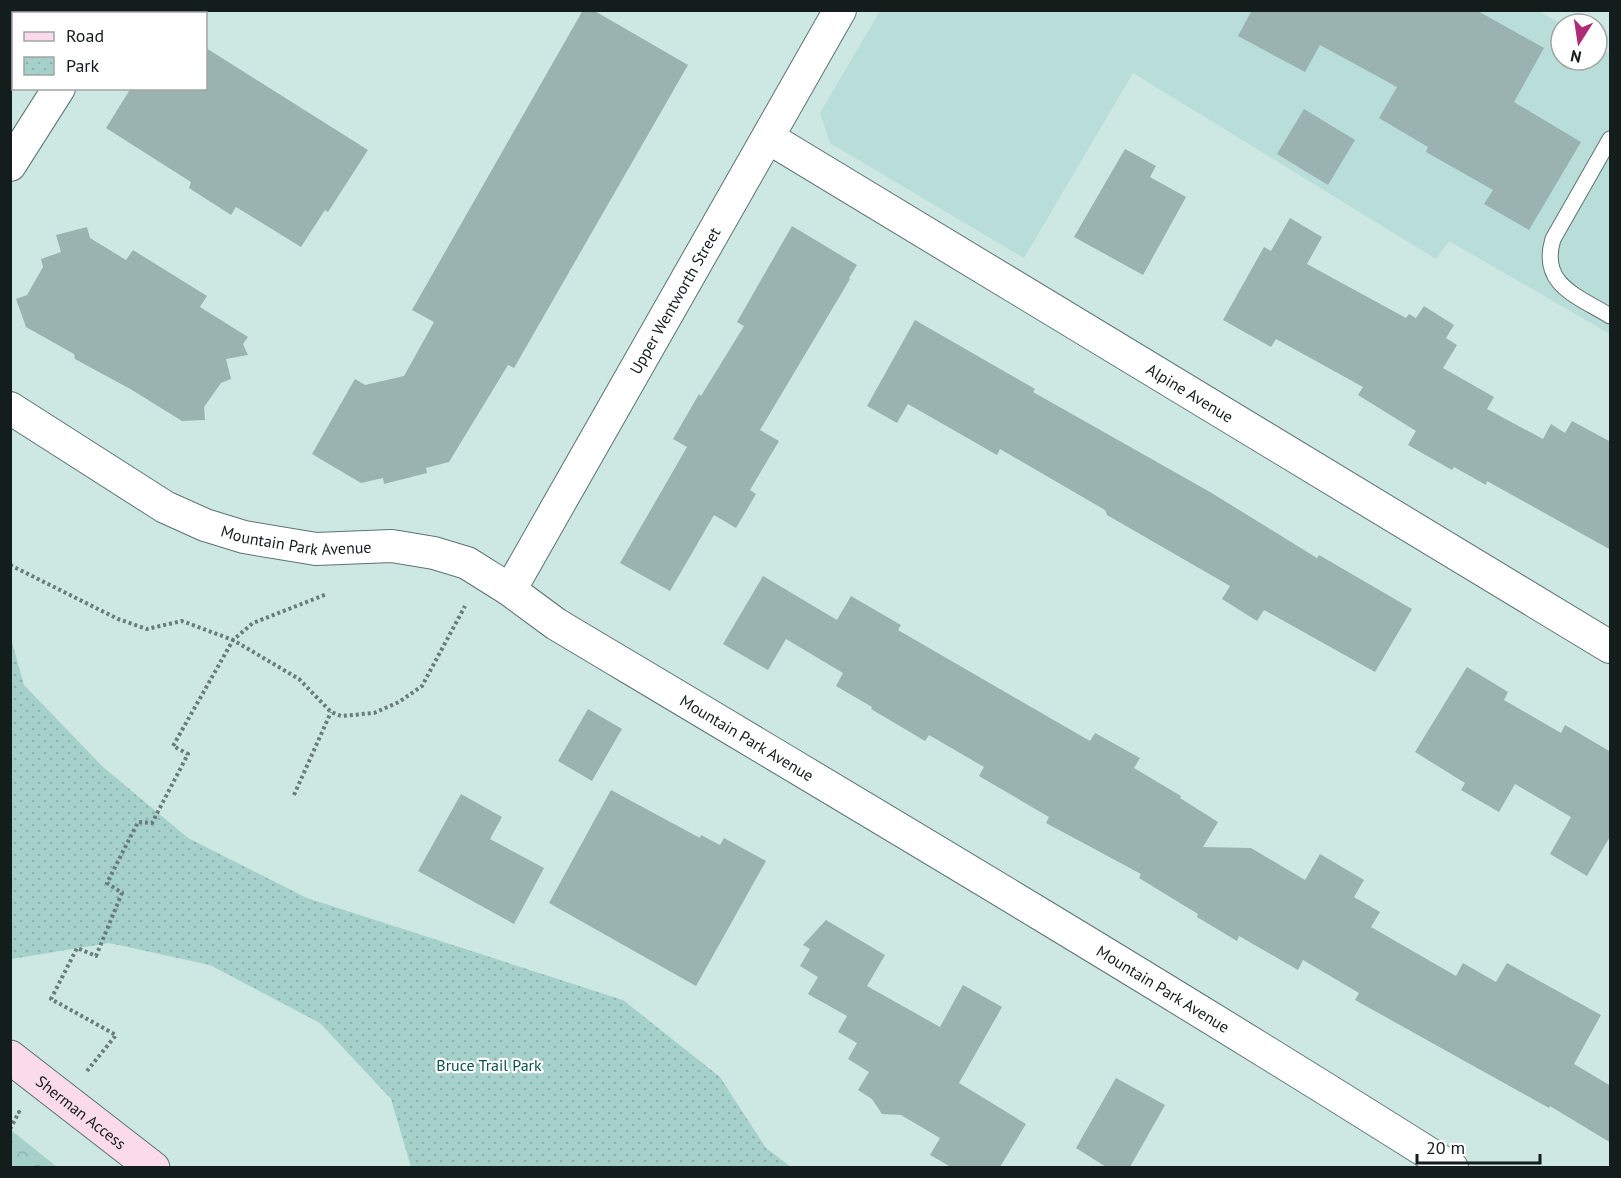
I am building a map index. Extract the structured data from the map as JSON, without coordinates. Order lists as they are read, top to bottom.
{
  "streets": {
    "main road": ["Sherman Access"],
    "street": ["Upper Wentworth Street", "Alpine Avenue", "Mountain Park Avenue"]
  },
  "crossings": [
    ["Upper Wentworth Street", "Alpine Avenue"],
    ["Upper Wentworth Street", "Mountain Park Avenue"]
  ],
  "parks": ["Bruce Trail Park"],
  "legend": ["Road", "Park"],
  "scale_bar": "20 m",
  "north": "bottom"
}
